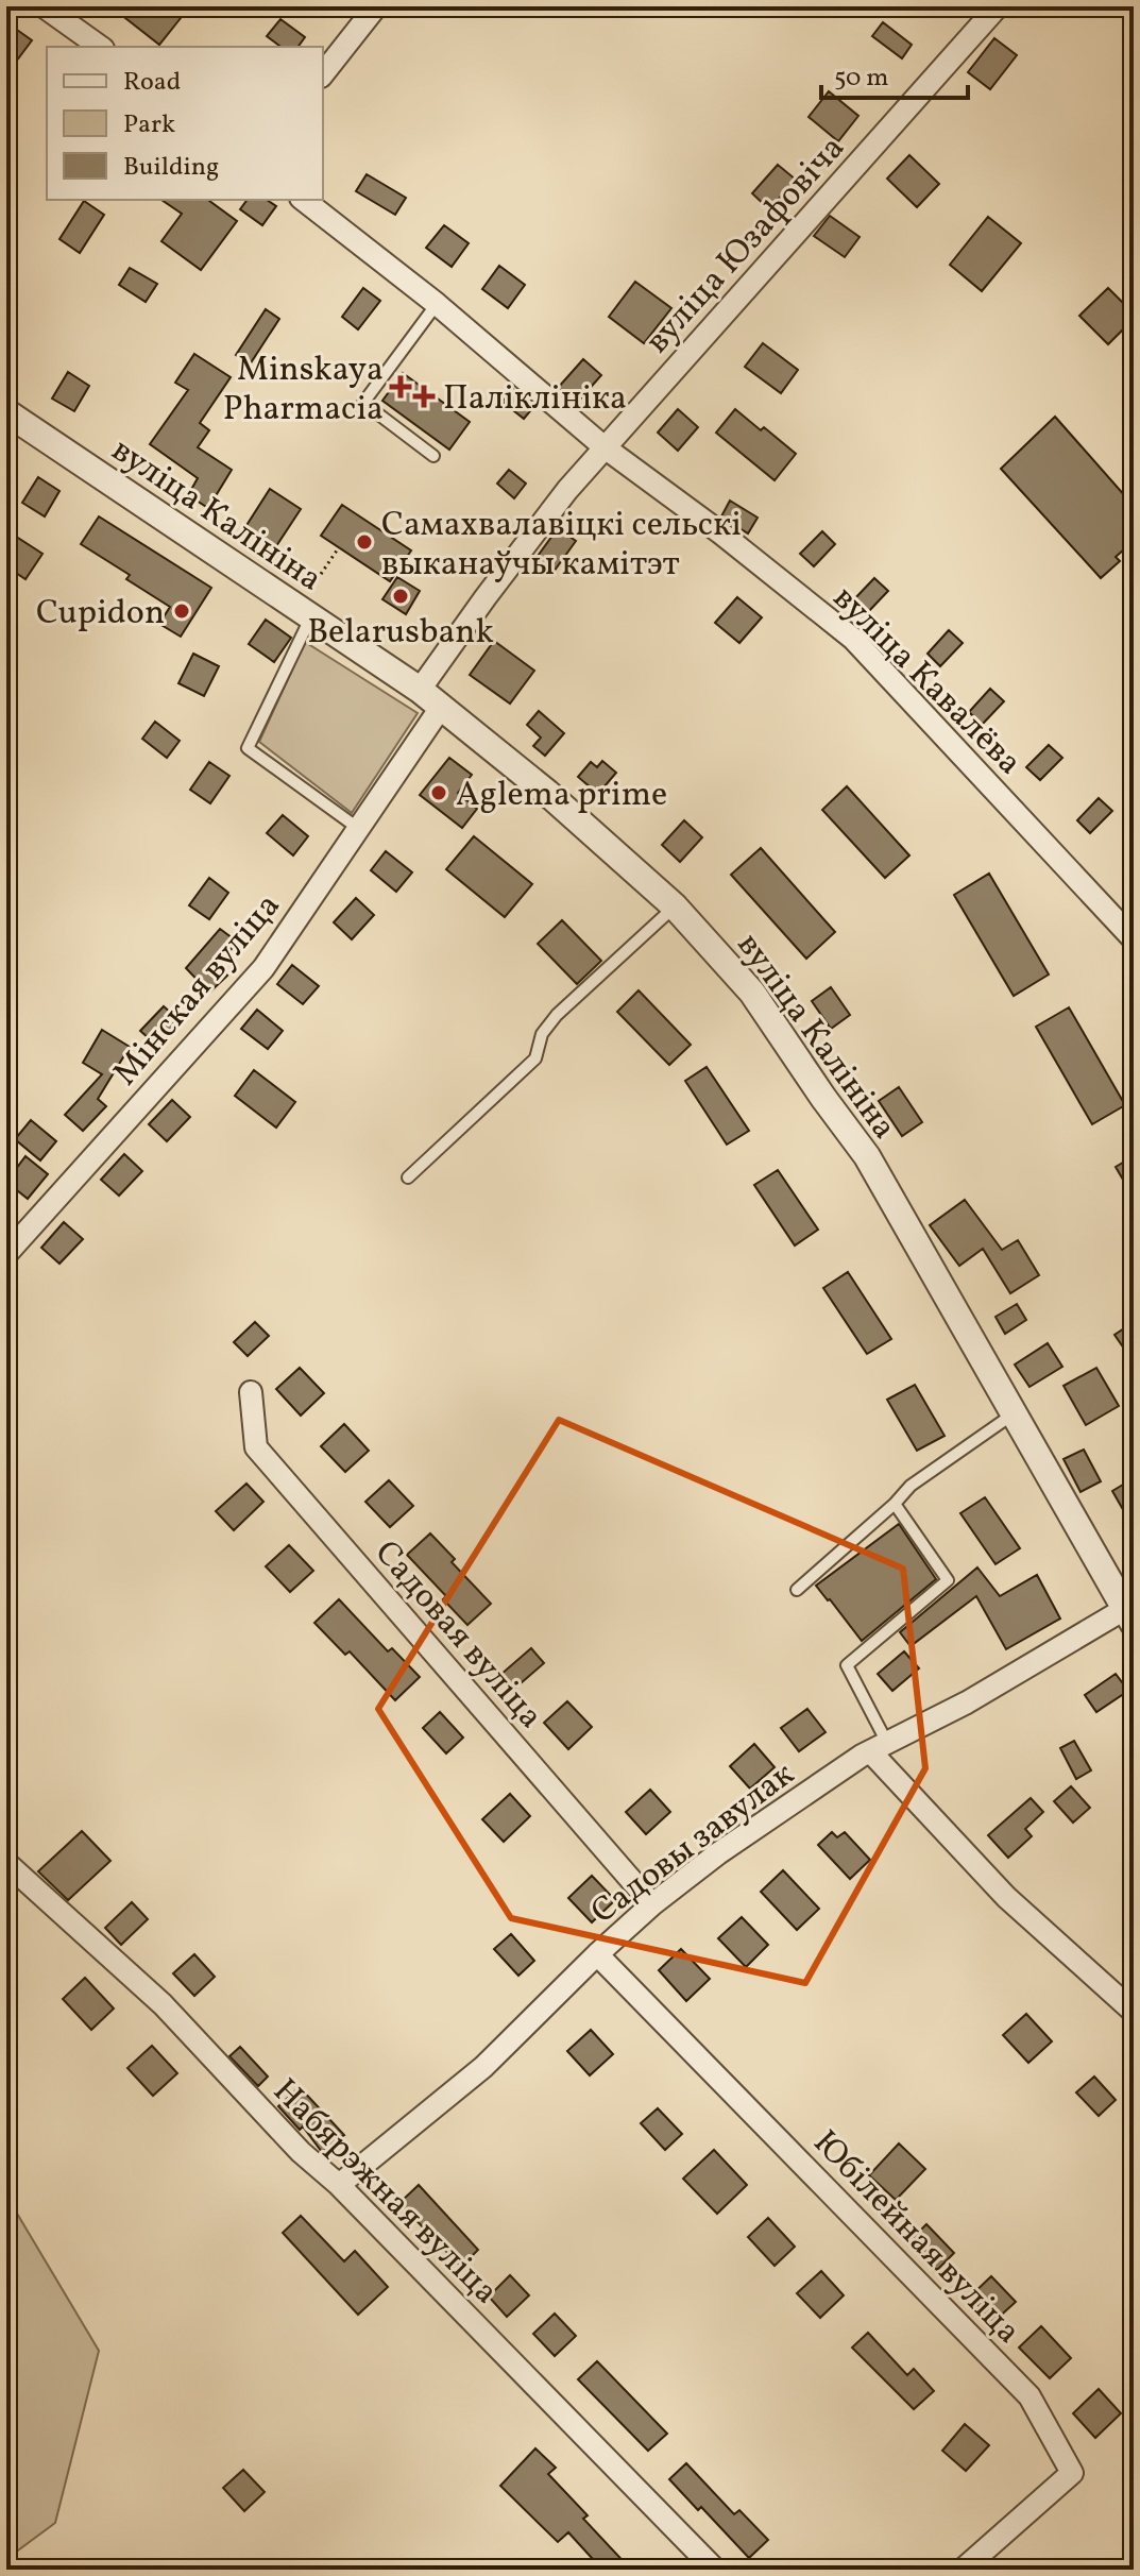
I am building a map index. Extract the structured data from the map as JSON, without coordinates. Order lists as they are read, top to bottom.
{
  "streets": {
    "street": [
      "вуліца Юзафовіча",
      "вуліца Калініна",
      "вуліца Кавалёва",
      "Мінская вуліца",
      "Садовая вуліца",
      "Садовы завулак",
      "Набярэжная вуліца",
      "Юбілейная вуліца"
    ]
  },
  "crossings": [
    ["вуліца Юзафовіча", "вуліца Калініна"],
    ["вуліца Юзафовіча", "вуліца Кавалёва"],
    ["вуліца Калініна", "Мінская вуліца"],
    ["вуліца Калініна", "Садовы завулак"],
    ["Садовая вуліца", "Садовы завулак"],
    ["Садовы завулак", "Набярэжная вуліца"],
    ["Садовы завулак", "Юбілейная вуліца"]
  ],
  "places": {
    "health": ["Minskaya Pharmacia", "Паліклініка"],
    "other": [
      "Самахвалавіцкі сельскі выканаўчы камітэт",
      "Belarusbank",
      "Cupidon",
      "Aglema prime"
    ]
  },
  "legend": ["Road", "Park", "Building"],
  "scale_bar": "50 m"
}
